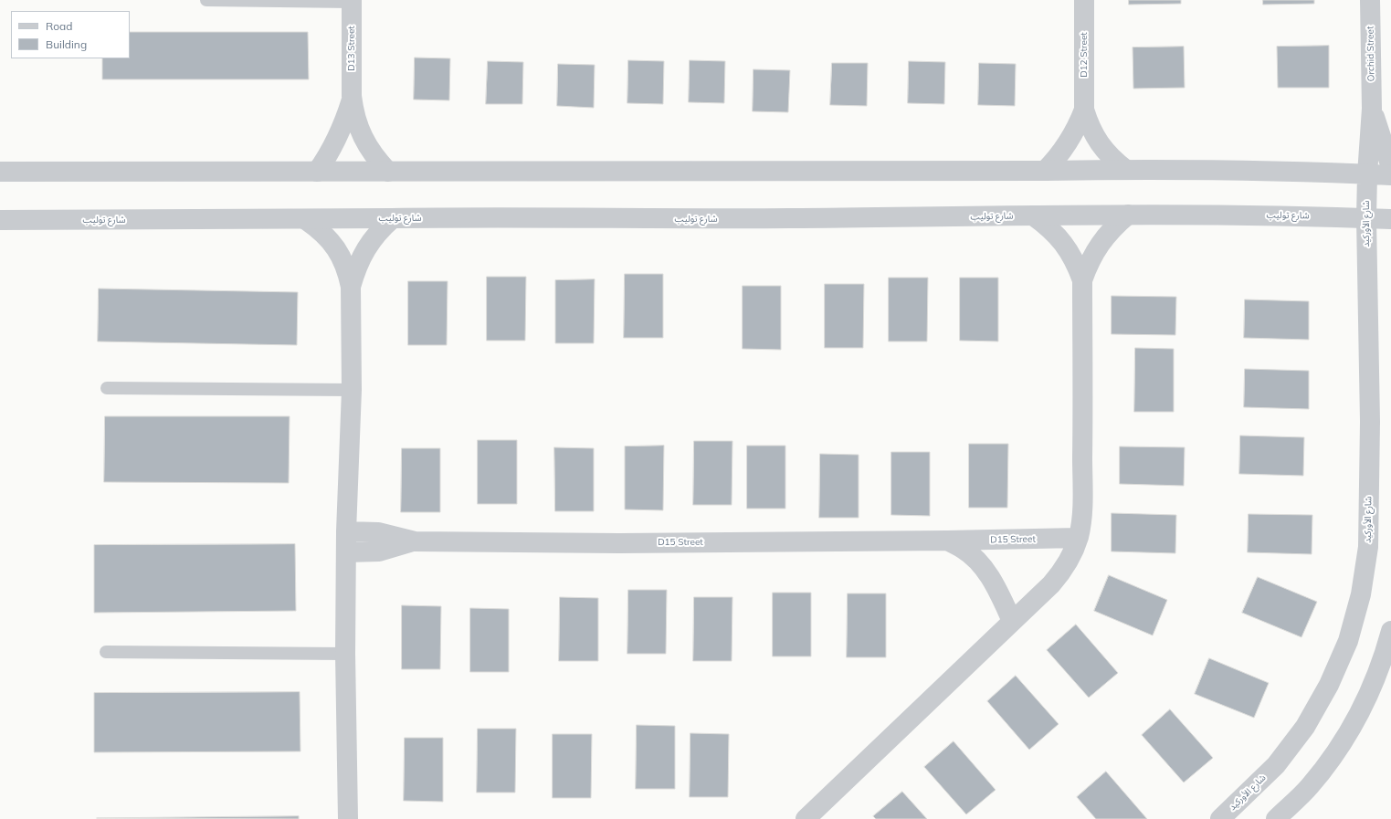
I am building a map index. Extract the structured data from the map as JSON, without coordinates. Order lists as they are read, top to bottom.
{
  "streets": {
    "street": [
      "D13 Street",
      "Orchid Street",
      "D12 Street",
      "شارع توليب",
      "شارع الأوركيد",
      "D15 Street"
    ]
  },
  "crossings": [
    ["Orchid Street", "شارع الأوركيد"],
    ["شارع توليب", "شارع الأوركيد"]
  ],
  "legend": ["Road", "Building"]
}
